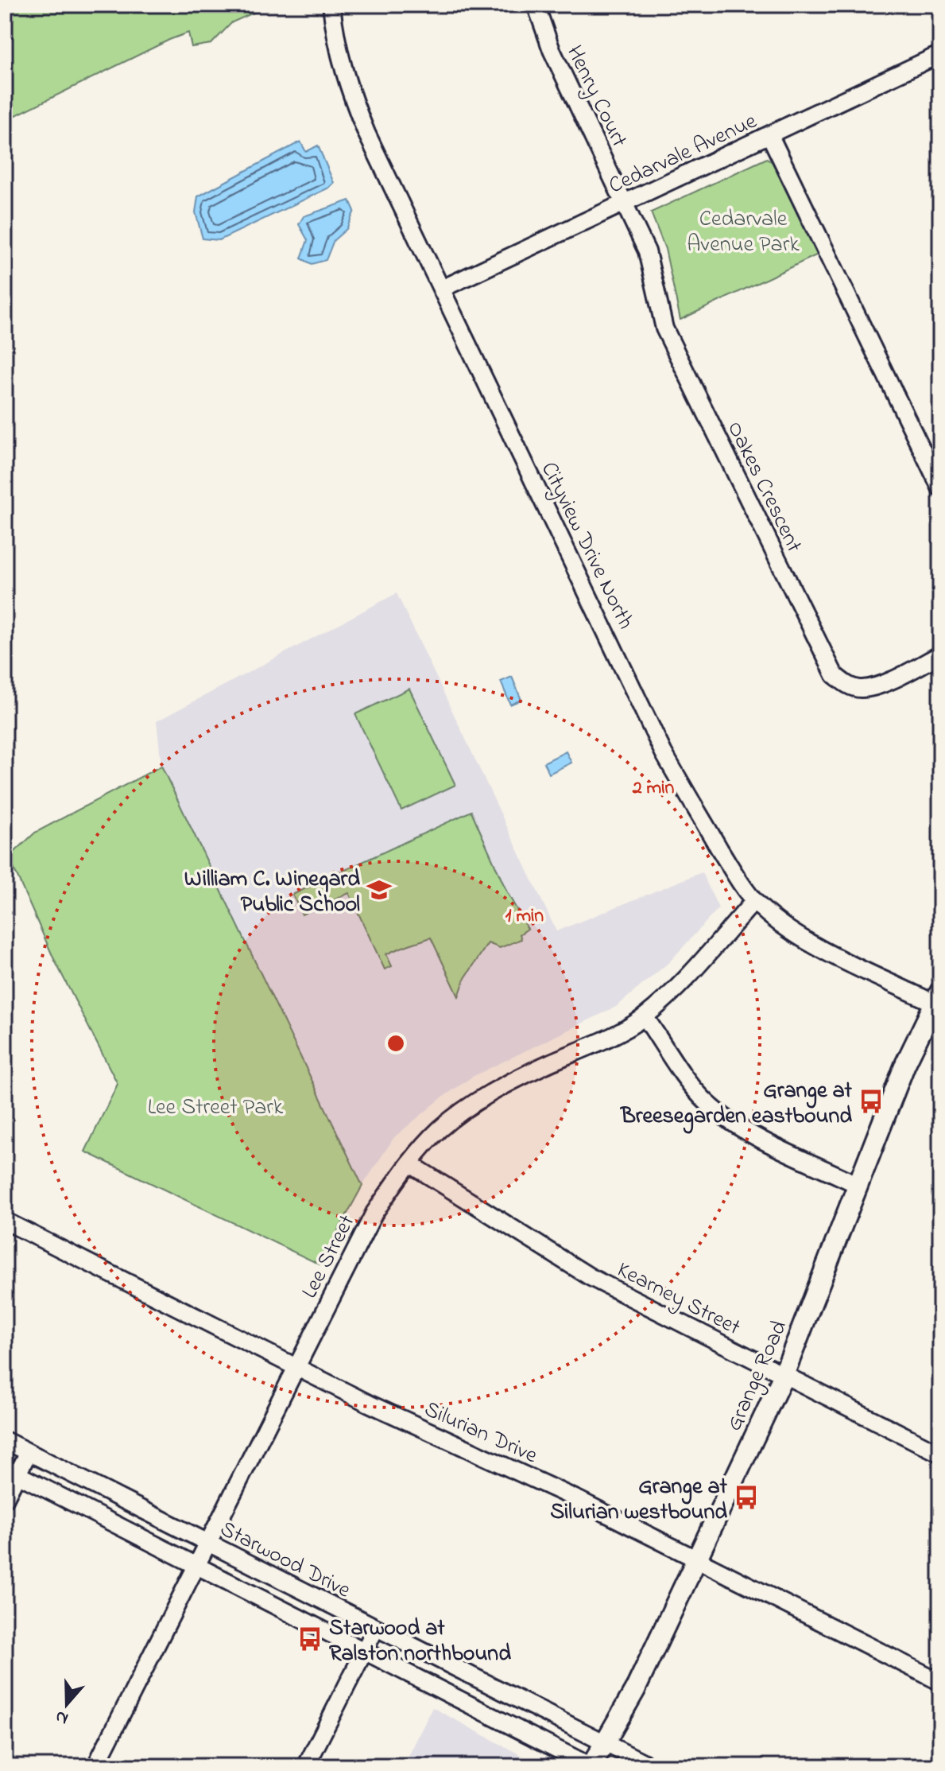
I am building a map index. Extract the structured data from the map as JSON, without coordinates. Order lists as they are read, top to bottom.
{
  "streets": {
    "main road": ["Grange Road"],
    "street": [
      "Henry Court",
      "Cedarvale Avenue",
      "Oakes Crescent",
      "Cityview Drive North",
      "Lee Street",
      "Kearney Street",
      "Silurian Drive",
      "Starwood Drive"
    ]
  },
  "crossings": [
    ["Henry Court", "Cedarvale Avenue"],
    ["Henry Court", "Oakes Crescent"],
    ["Cedarvale Avenue", "Oakes Crescent"],
    ["Cedarvale Avenue", "Cityview Drive North"],
    ["Cityview Drive North", "Lee Street"],
    ["Cityview Drive North", "Grange Road"],
    ["Lee Street", "Kearney Street"],
    ["Lee Street", "Silurian Drive"],
    ["Lee Street", "Starwood Drive"],
    ["Kearney Street", "Grange Road"],
    ["Grange Road", "Silurian Drive"],
    ["Grange Road", "Starwood Drive"]
  ],
  "parks": ["Cedarvale Avenue Park", "Lee Street Park"],
  "places": {
    "school or university": ["William C. Winegard Public School"],
    "bus stop": ["Grange at Breesegarden eastbound", "Grange at Silurian westbound", "Starwood at Ralston northbound"]
  },
  "north": "bottom",
  "rings": ["2 min", "1 min"]
}
